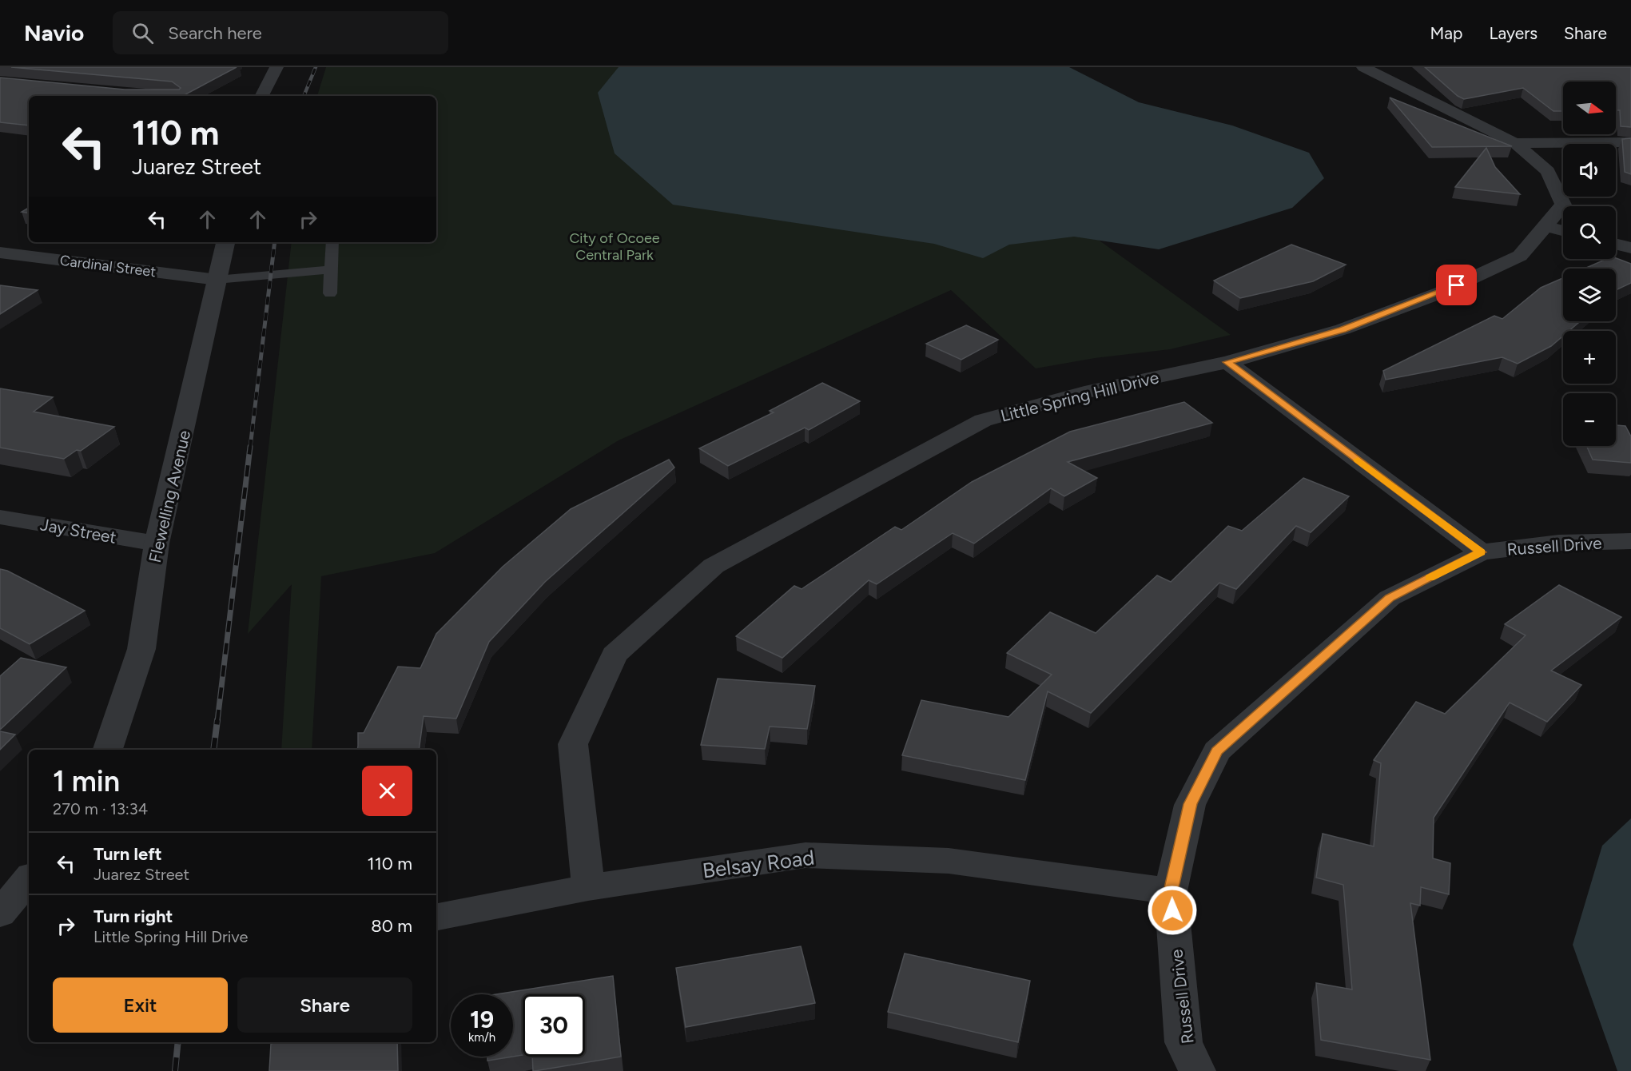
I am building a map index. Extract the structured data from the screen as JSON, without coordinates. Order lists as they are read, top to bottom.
{
  "streets": {
    "street": [
      "Cardinal Street",
      "Little Spring Hill Drive",
      "Flewelling Avenue",
      "Jay Street",
      "Russell Drive",
      "Belsay Road"
    ]
  },
  "crossings": [
    ["Cardinal Street", "Flewelling Avenue"],
    ["Little Spring Hill Drive", "Belsay Road"],
    ["Flewelling Avenue", "Jay Street"],
    ["Russell Drive", "Belsay Road"]
  ],
  "parks": ["City of Ocoee Central Park"],
  "north": "right",
  "page": {
    "header": "Navio",
    "search": "Search here",
    "nav": ["Map", "Layers", "Share"],
    "map_buttons": ["+", "−"],
    "turn": ["110 m", "Juarez Street"],
    "heading": ["1 min", "270 m · 13:34"],
    "list": [
      {
        "name": "Turn left",
        "note": "Juarez Street",
        "value": "110 m"
      },
      {
        "name": "Turn right",
        "note": "Little Spring Hill Drive",
        "value": "80 m"
      }
    ],
    "buttons": ["Exit", "Share"],
    "speed": "19 km/h",
    "limit": "30"
  }
}
